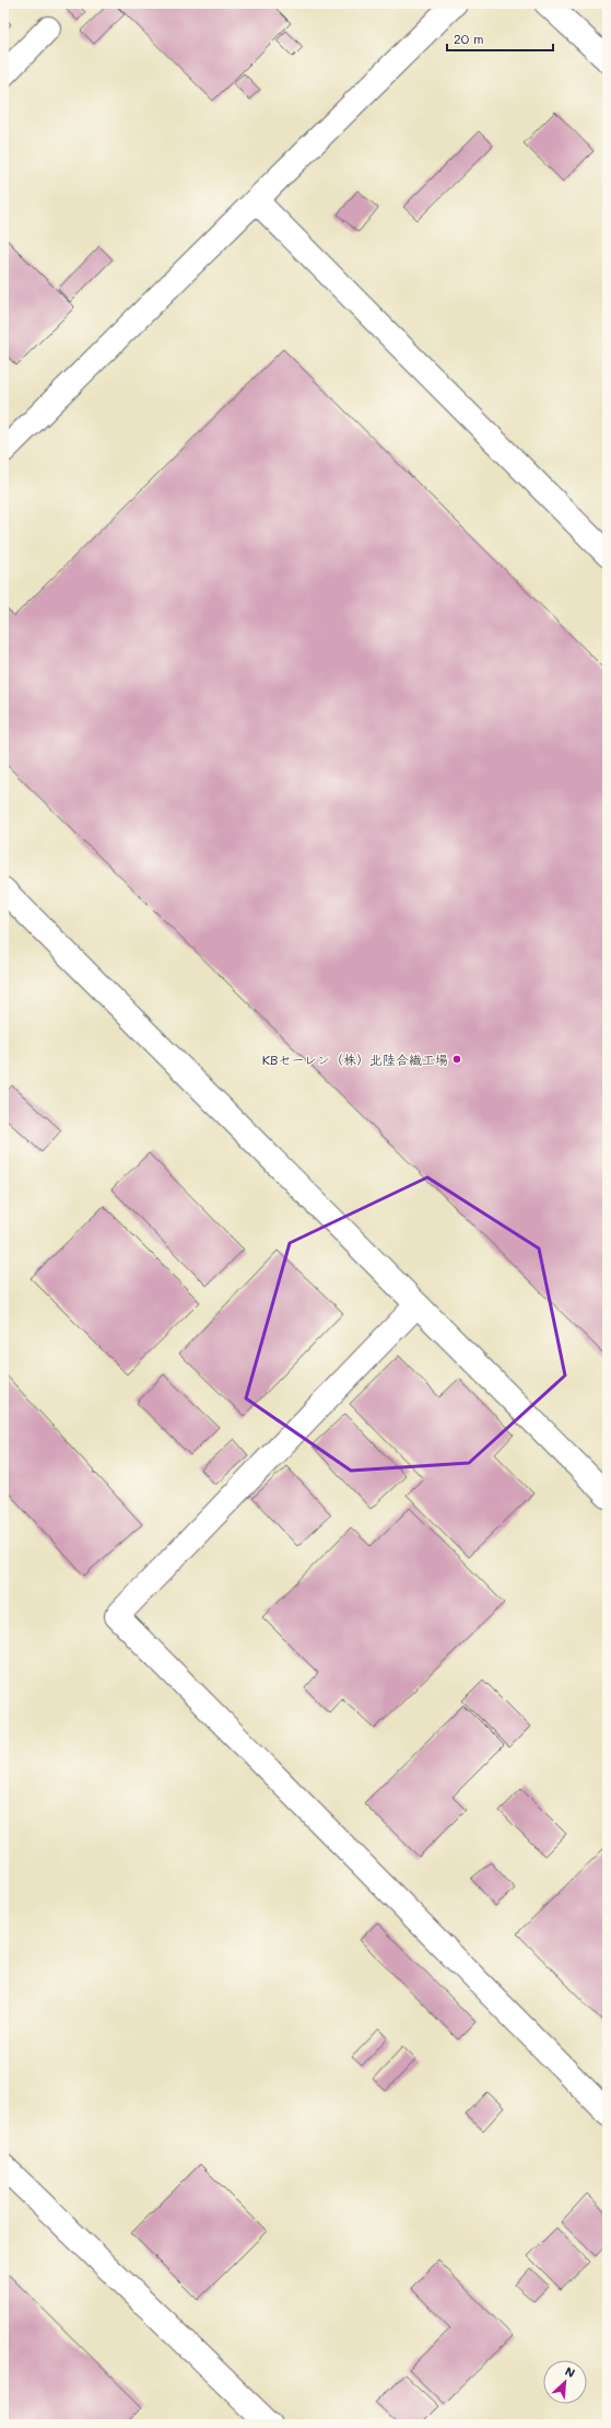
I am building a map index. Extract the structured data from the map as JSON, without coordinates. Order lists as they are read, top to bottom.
{
  "places": ["KBセーレン（株）北陸合繊工場"],
  "scale_bar": "20 m",
  "north": "top right"
}
